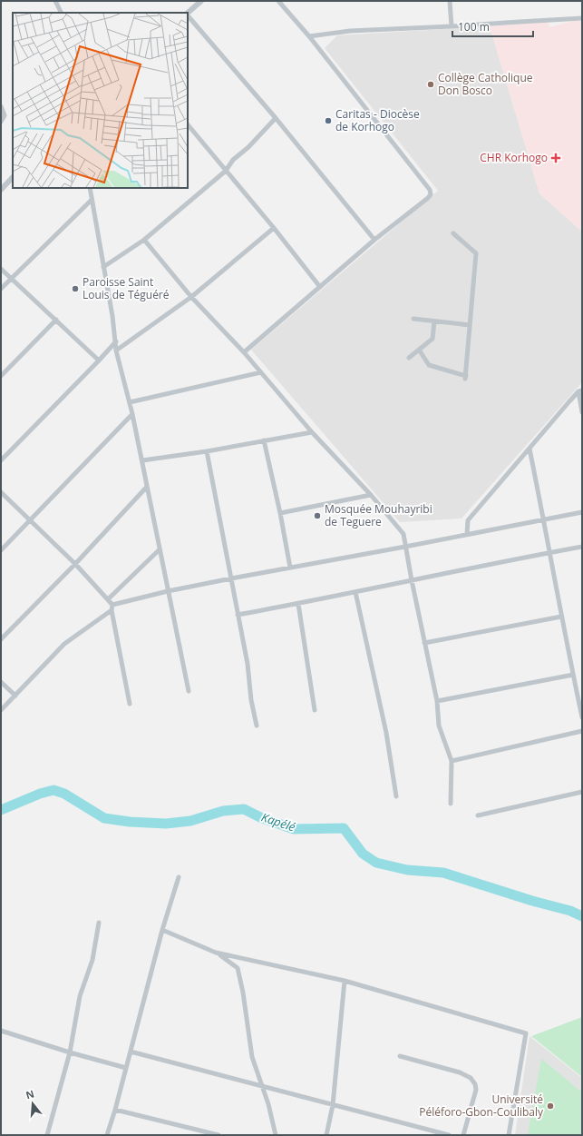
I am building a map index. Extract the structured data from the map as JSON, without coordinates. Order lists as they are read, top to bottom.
{
  "water": ["Kapélé"],
  "places": {
    "other": [
      "Collège Catholique Don Bosco",
      "Caritas - Diocèse de Korhogo",
      "Paroisse Saint Louis de Téguéré",
      "Mosquée Mouhayribi de Teguere",
      "Université Péléforo-Gbon-Coulibaly"
    ],
    "health": ["CHR Korhogo"]
  },
  "scale_bar": "100 m",
  "north": "top"
}
